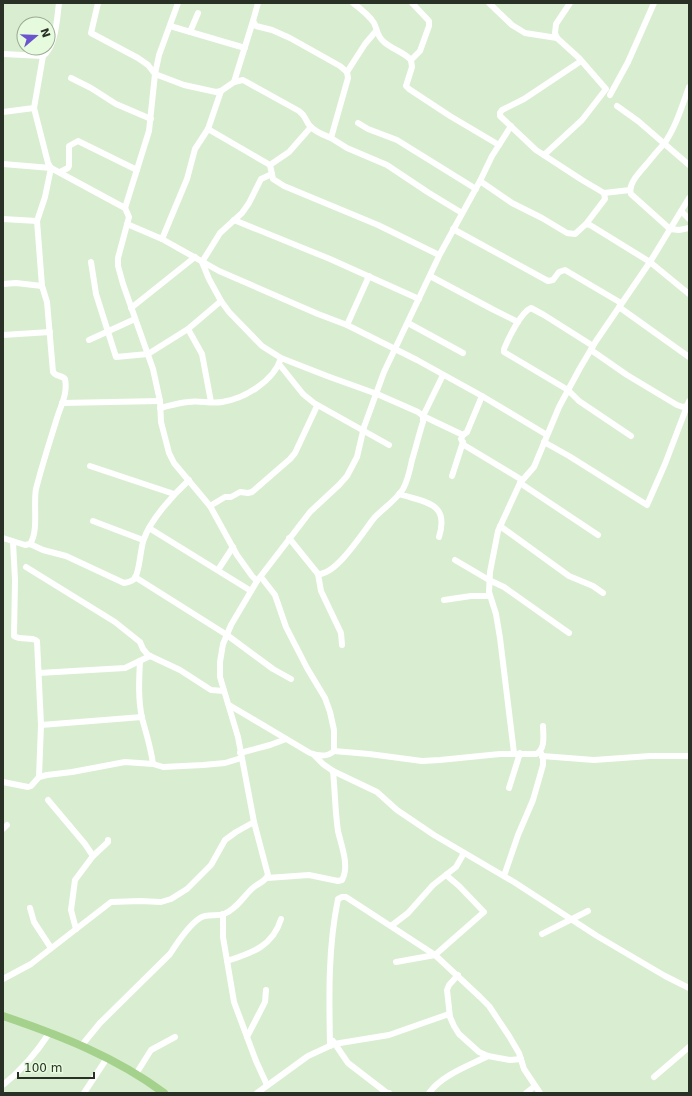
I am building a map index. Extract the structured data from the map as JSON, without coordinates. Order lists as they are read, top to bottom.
{
  "scale_bar": "100 m",
  "north": "right"
}
